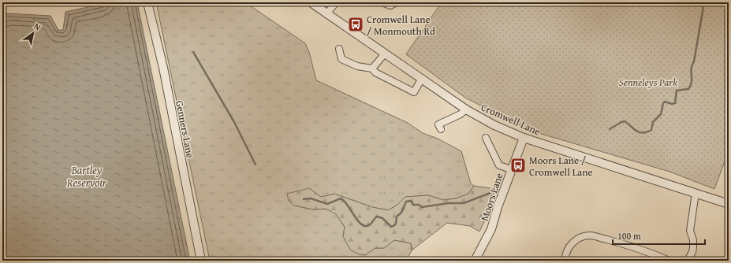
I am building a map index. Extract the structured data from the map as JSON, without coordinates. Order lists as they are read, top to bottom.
{
  "streets": {
    "street": ["Cromwell Lane", "Genners Lane", "Moors Lane"]
  },
  "crossings": [
    ["Cromwell Lane", "Moors Lane"]
  ],
  "water": ["Bartley Reservoir"],
  "parks": ["Senneleys Park"],
  "places": {
    "bus stop": ["Cromwell Lane / Monmouth Rd", "Moors Lane / Cromwell Lane"]
  },
  "scale_bar": "100 m",
  "north": "top right"
}
